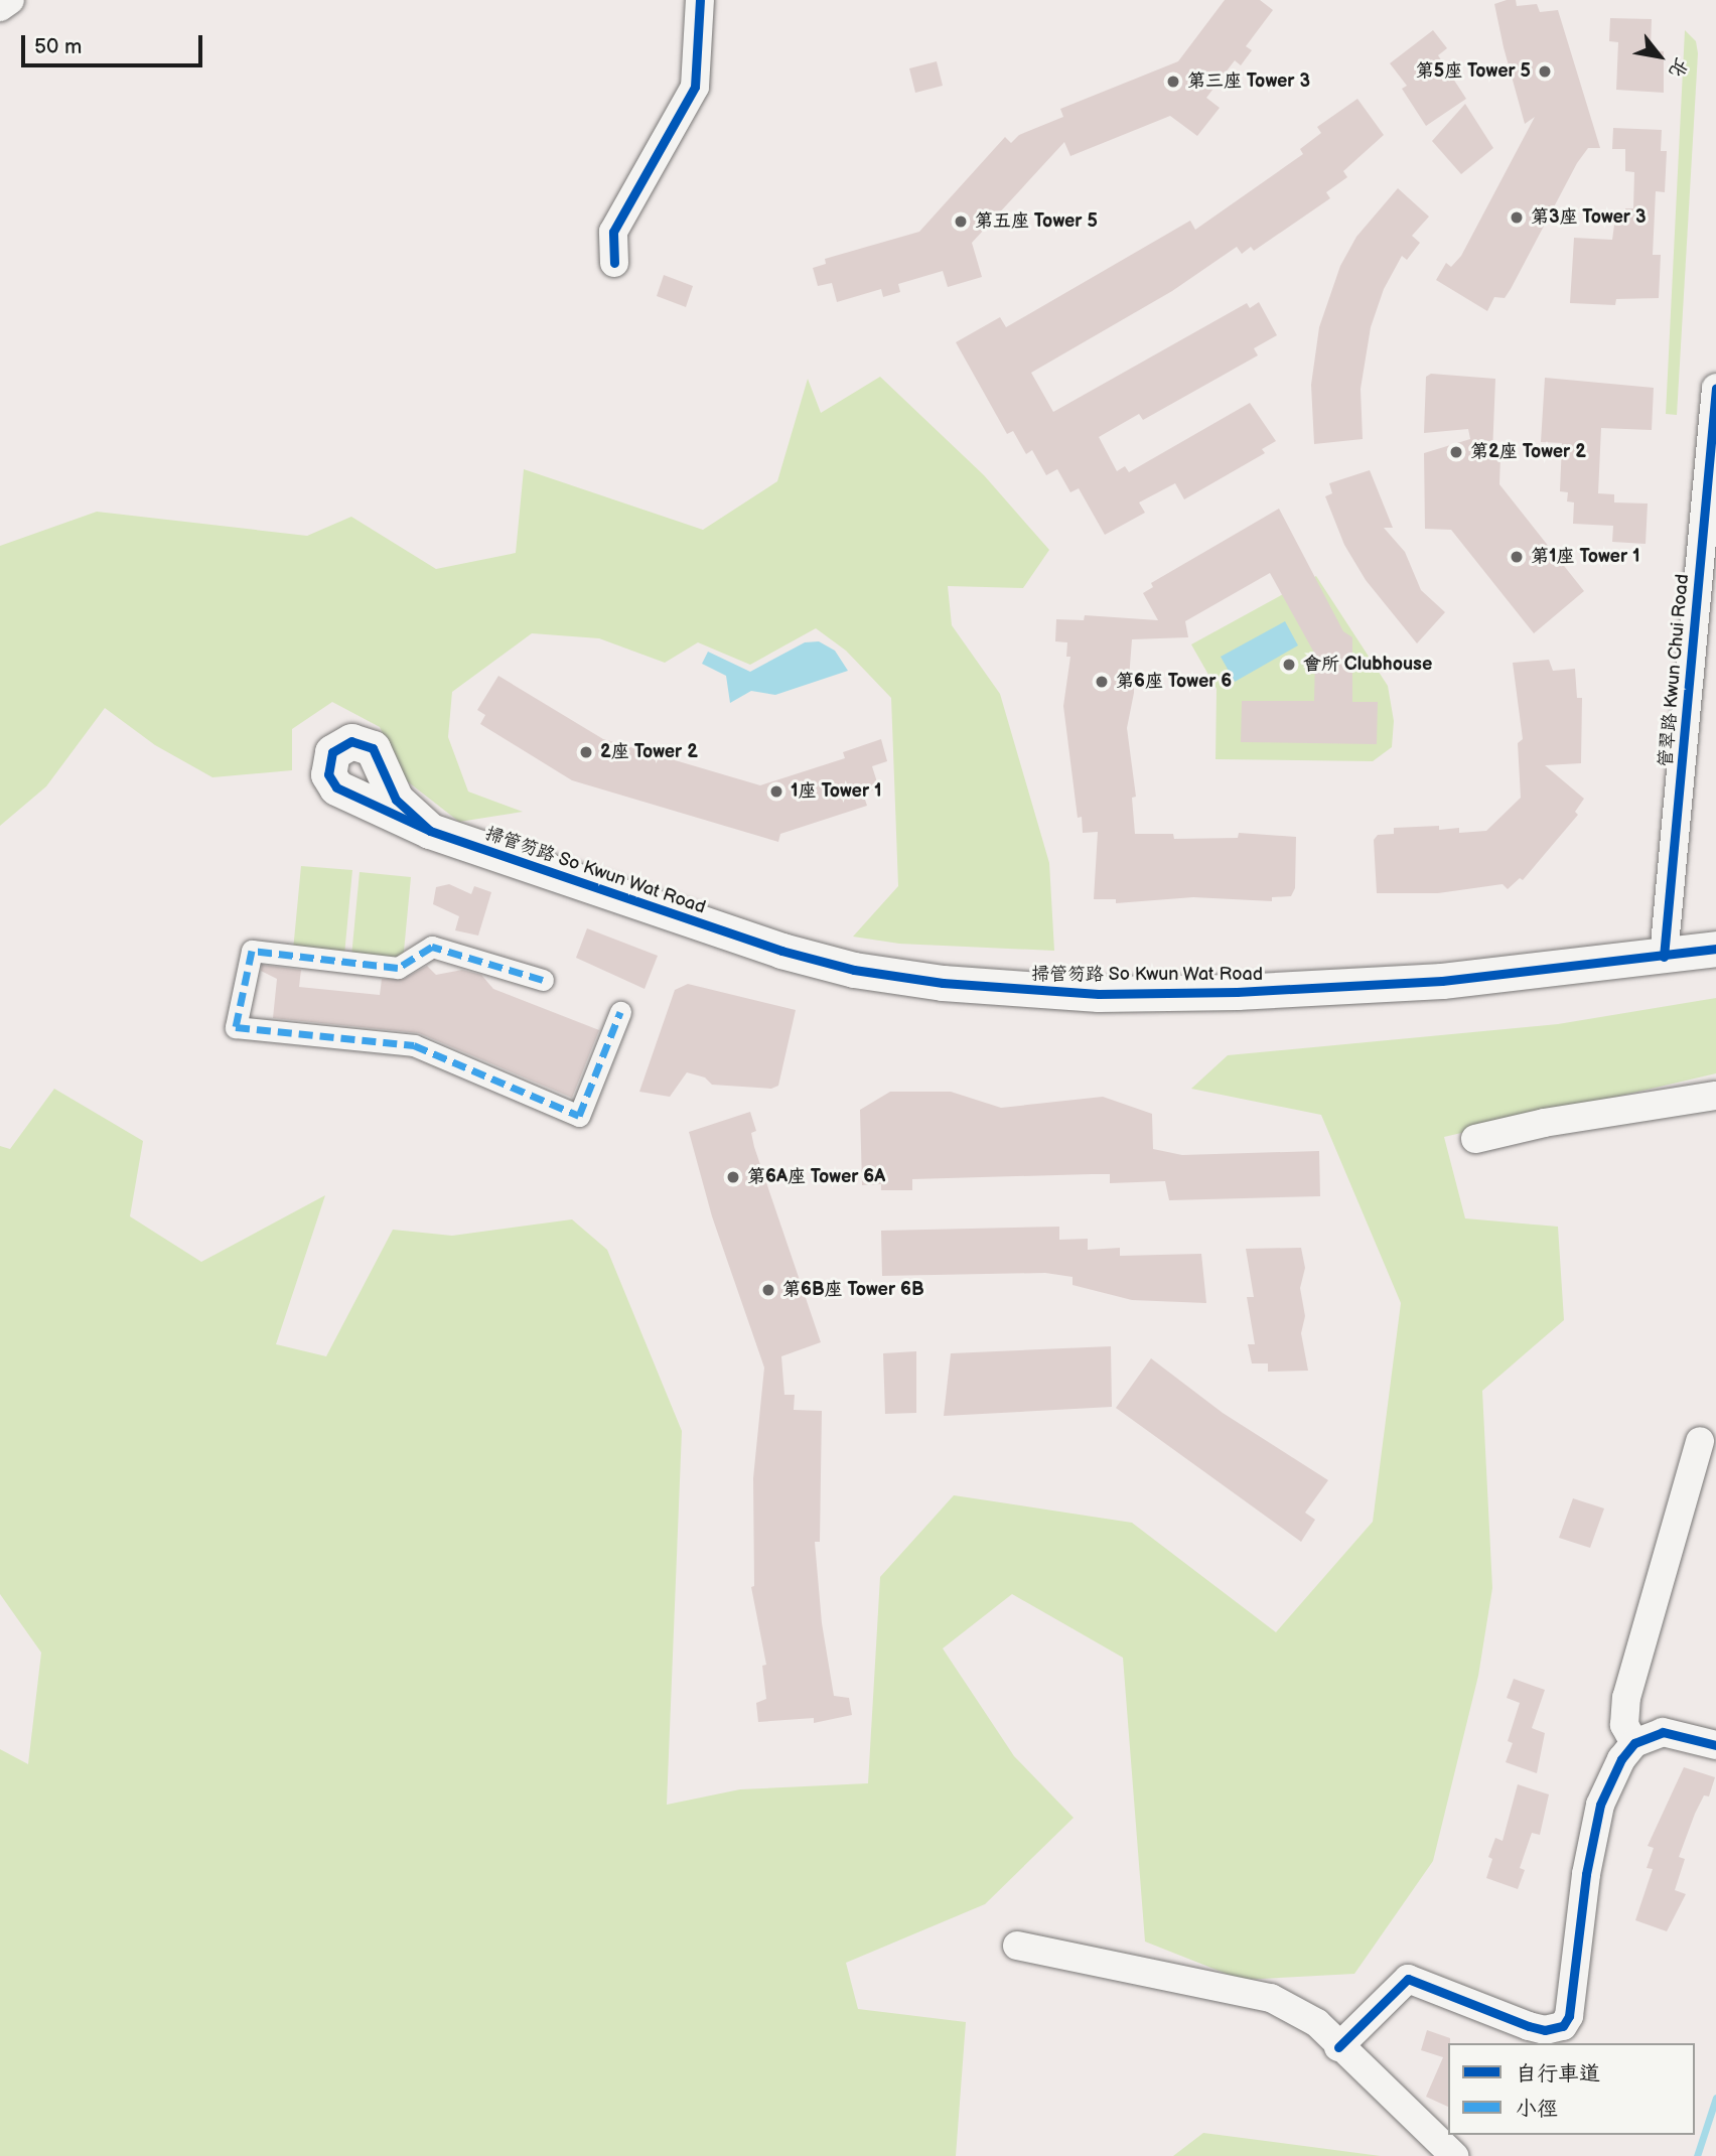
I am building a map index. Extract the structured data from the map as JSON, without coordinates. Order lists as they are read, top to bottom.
{
  "streets": {
    "street": ["管翠路 Kwun Chui Road", "掃管笏路 So Kwun Wat Road"]
  },
  "crossings": [
    ["管翠路 Kwun Chui Road", "掃管笏路 So Kwun Wat Road"]
  ],
  "places": [
    "第5座 Tower 5",
    "第三座 Tower 3",
    "第3座 Tower 3",
    "第五座 Tower 5",
    "第2座 Tower 2",
    "第1座 Tower 1",
    "會所 Clubhouse",
    "第6座 Tower 6",
    "2座 Tower 2",
    "1座 Tower 1",
    "第6A座 Tower 6A",
    "第6B座 Tower 6B"
  ],
  "legend": ["自行車道", "小徑"],
  "scale_bar": "50 m",
  "north": "bottom right"
}
